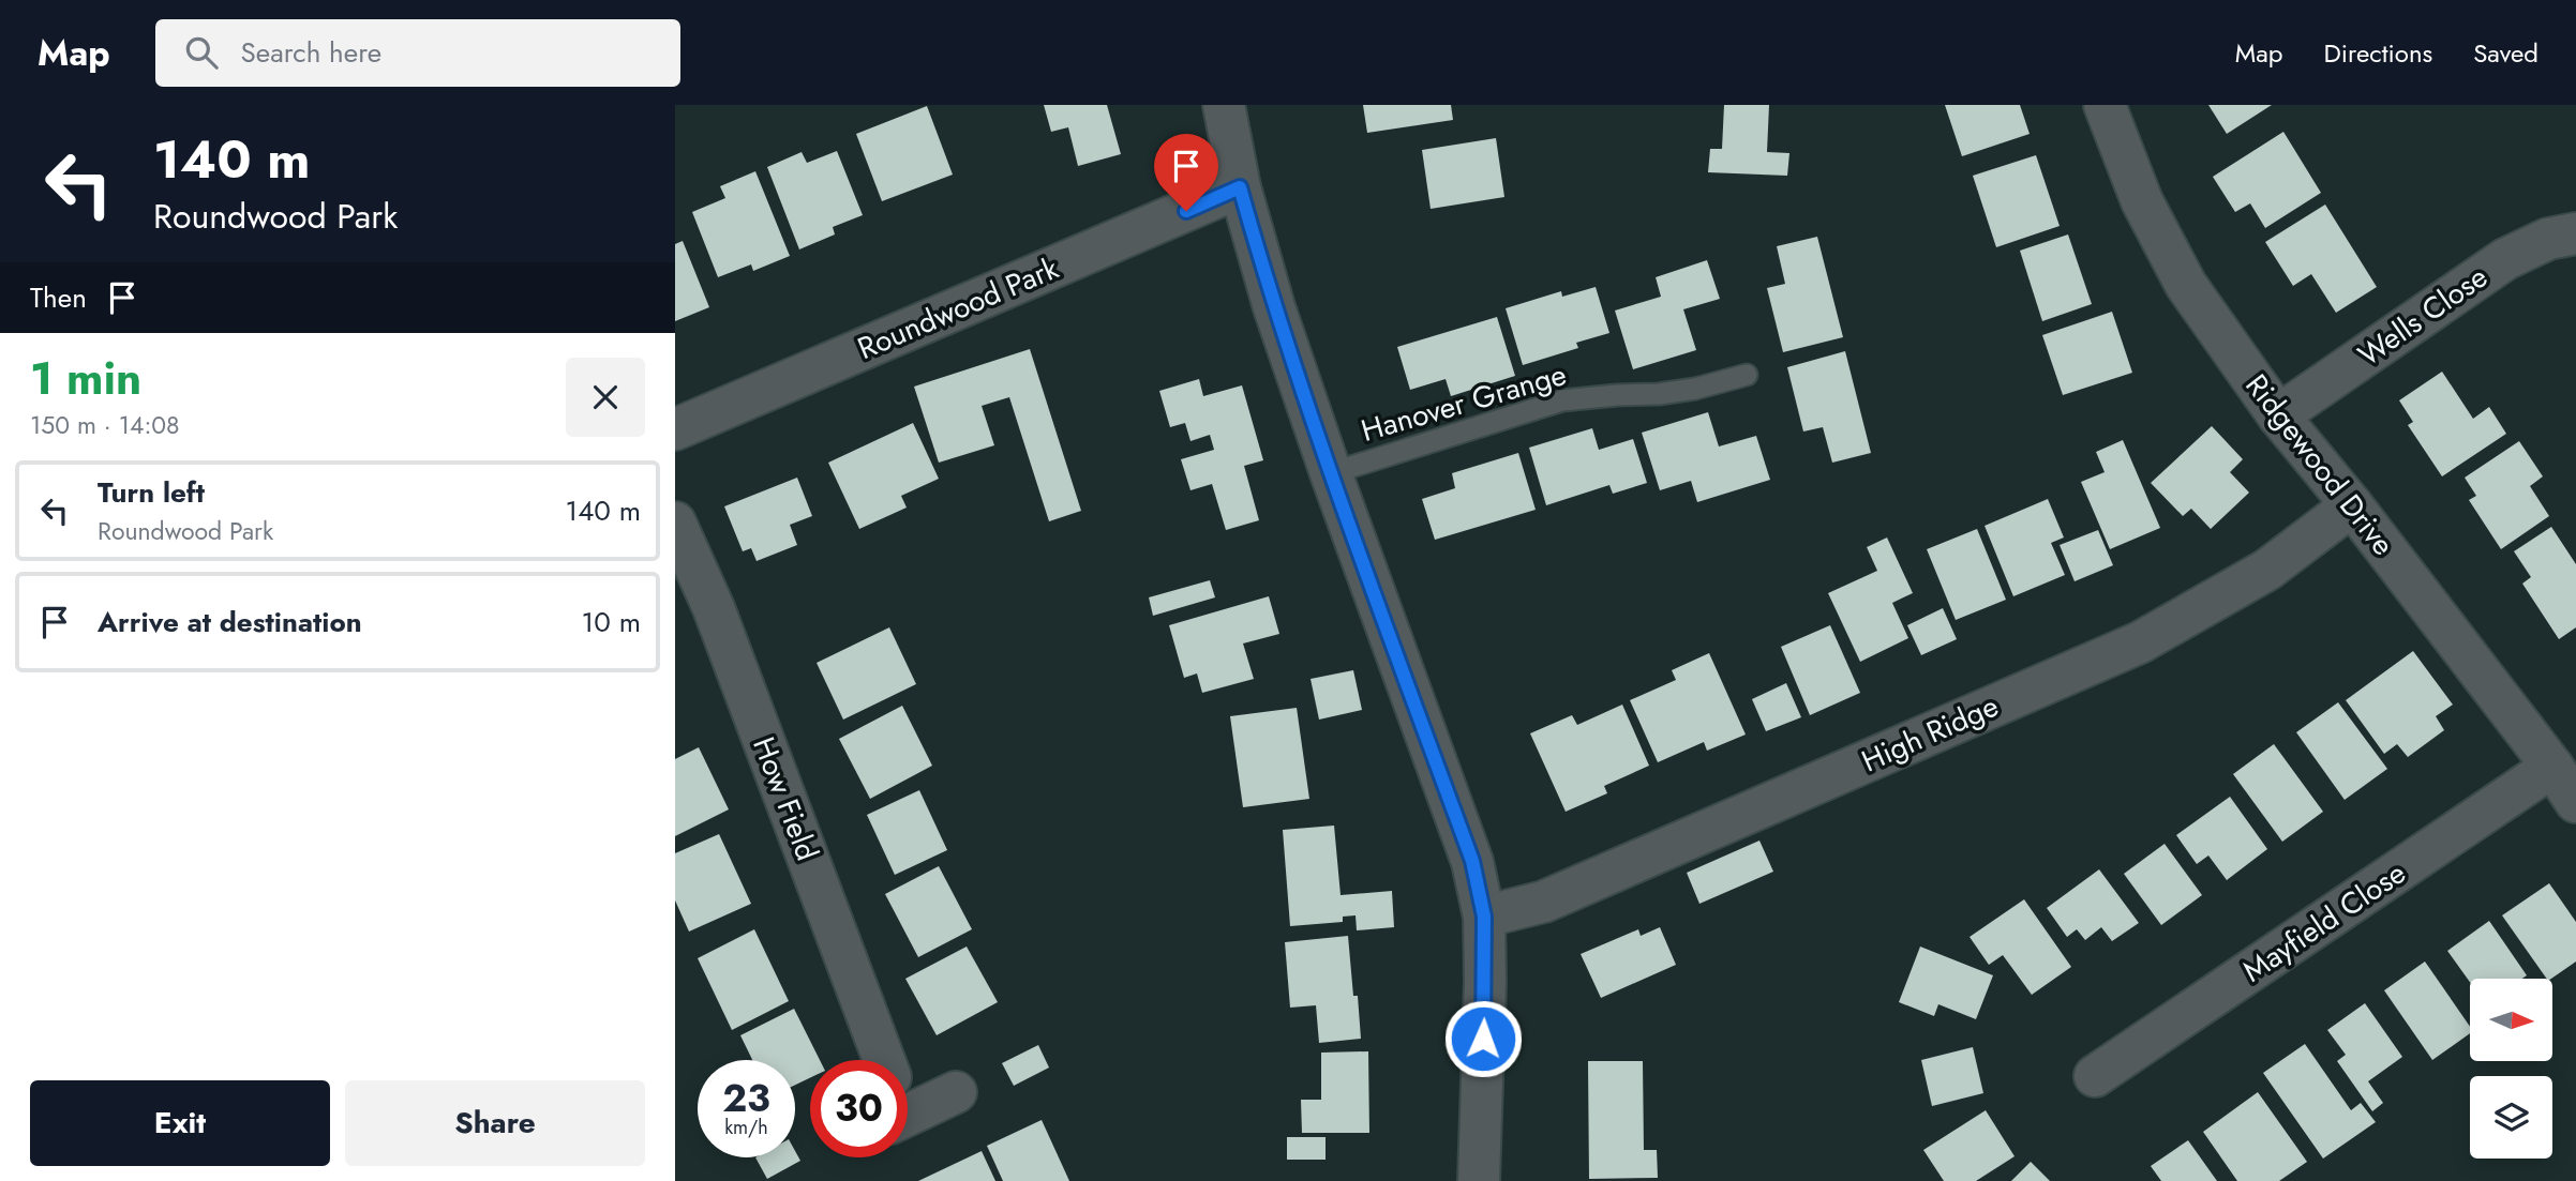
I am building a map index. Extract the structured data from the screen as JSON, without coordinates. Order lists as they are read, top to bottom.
{
  "streets": {
    "street": [
      "Roundwood Park",
      "Wells Close",
      "Ridgewood Drive",
      "High Ridge",
      "How Field",
      "Mayfield Close"
    ],
    "lane": ["Hanover Grange"]
  },
  "crossings": [
    ["Wells Close", "Ridgewood Drive"],
    ["Ridgewood Drive", "High Ridge"],
    ["Ridgewood Drive", "Mayfield Close"]
  ],
  "north": "right",
  "page": {
    "header": "Map",
    "search": "Search here",
    "nav": ["Map", "Directions", "Saved"],
    "turn": ["140 m", "Roundwood Park"],
    "then": "Then",
    "heading": ["1 min", "150 m · 14:08"],
    "list": [
      {
        "name": "Turn left",
        "note": "Roundwood Park",
        "value": "140 m"
      },
      {
        "name": "Arrive at destination",
        "value": "10 m"
      }
    ],
    "speed": "23 km/h",
    "limit": "30",
    "buttons": ["Exit", "Share"]
  }
}
